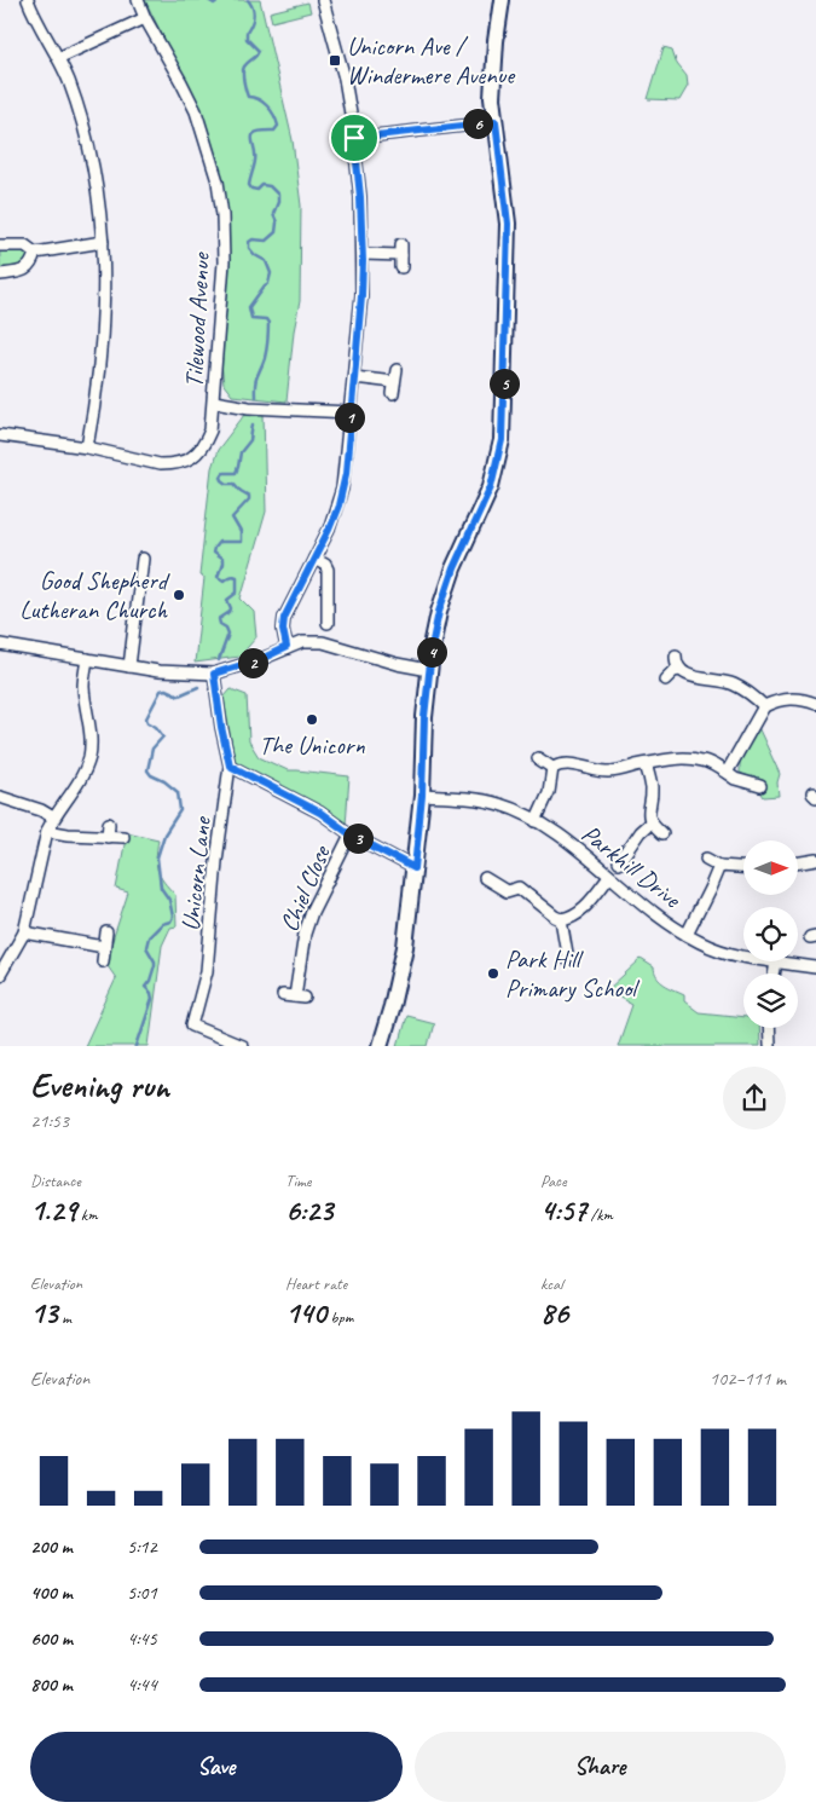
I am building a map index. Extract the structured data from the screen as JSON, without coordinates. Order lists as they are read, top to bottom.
{
  "streets": {
    "street": [
      "Tilewood Avenue",
      "Parkhill Drive",
      "Unicorn Lane",
      "Chiel Close"
    ]
  },
  "places": {
    "transit": ["Unicorn Ave / Windermere Avenue"],
    "other": ["Good Shepherd Lutheran Church", "The Unicorn", "Park Hill Primary School"]
  },
  "north": "right",
  "page": {
    "pins": [
      "6",
      "5",
      "1",
      "4",
      "2",
      "3"
    ],
    "heading": ["Evening run", "21:53"],
    "stats": [
      ["Distance", "1.29 km"],
      ["Time", "6:23"],
      ["Pace", "4:57 /km"],
      ["Elevation", "13 m"],
      ["Heart rate", "140 bpm"],
      ["kcal", "86"]
    ],
    "chart": ["Elevation", "102–111 m"],
    "list": [
      {
        "name": "200 m",
        "note": "5:12"
      },
      {
        "name": "400 m",
        "note": "5:01"
      },
      {
        "name": "600 m",
        "note": "4:45"
      },
      {
        "name": "800 m",
        "note": "4:44"
      }
    ],
    "buttons": ["Save", "Share"]
  }
}
